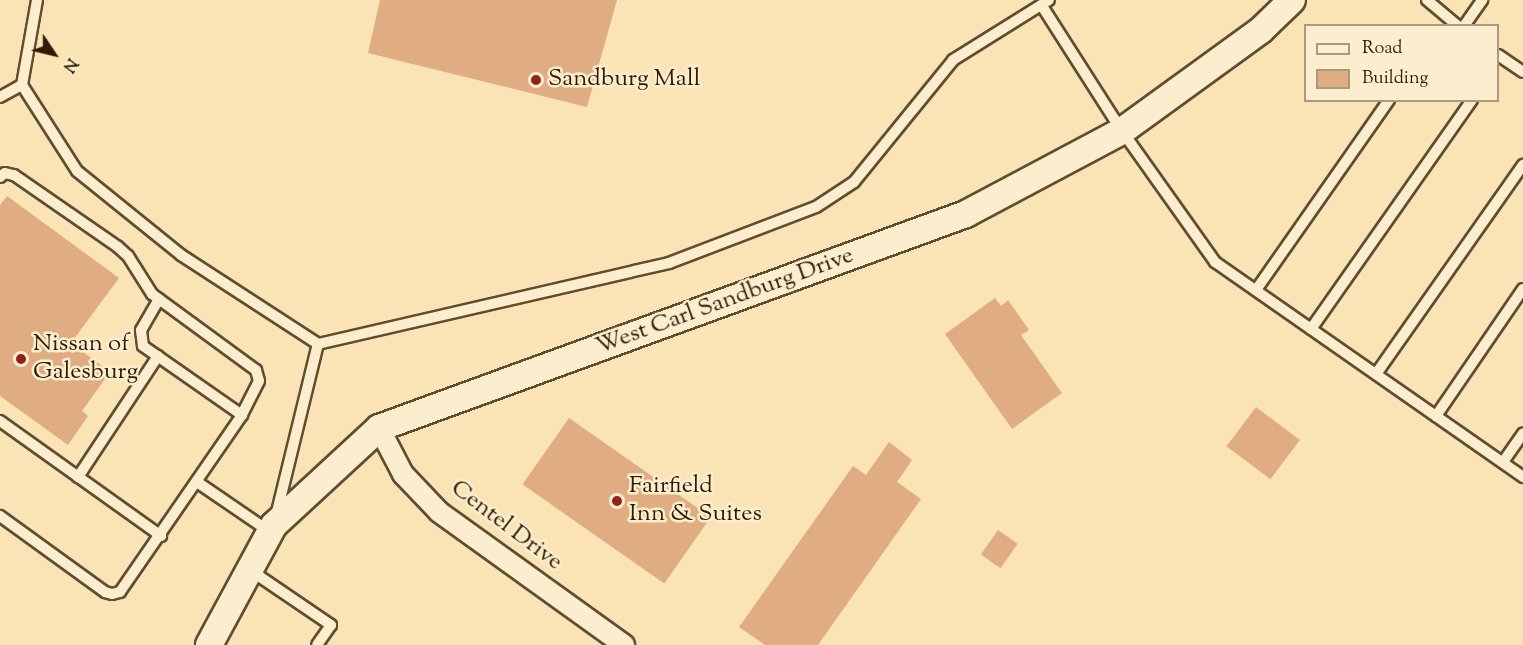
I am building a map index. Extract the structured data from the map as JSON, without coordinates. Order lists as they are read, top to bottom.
{
  "streets": {
    "street": ["West Carl Sandburg Drive", "Centel Drive"]
  },
  "crossings": [
    ["West Carl Sandburg Drive", "Centel Drive"]
  ],
  "places": ["Sandburg Mall", "Nissan of Galesburg", "Fairfield Inn & Suites"],
  "legend": ["Road", "Building"],
  "north": "bottom right"
}
